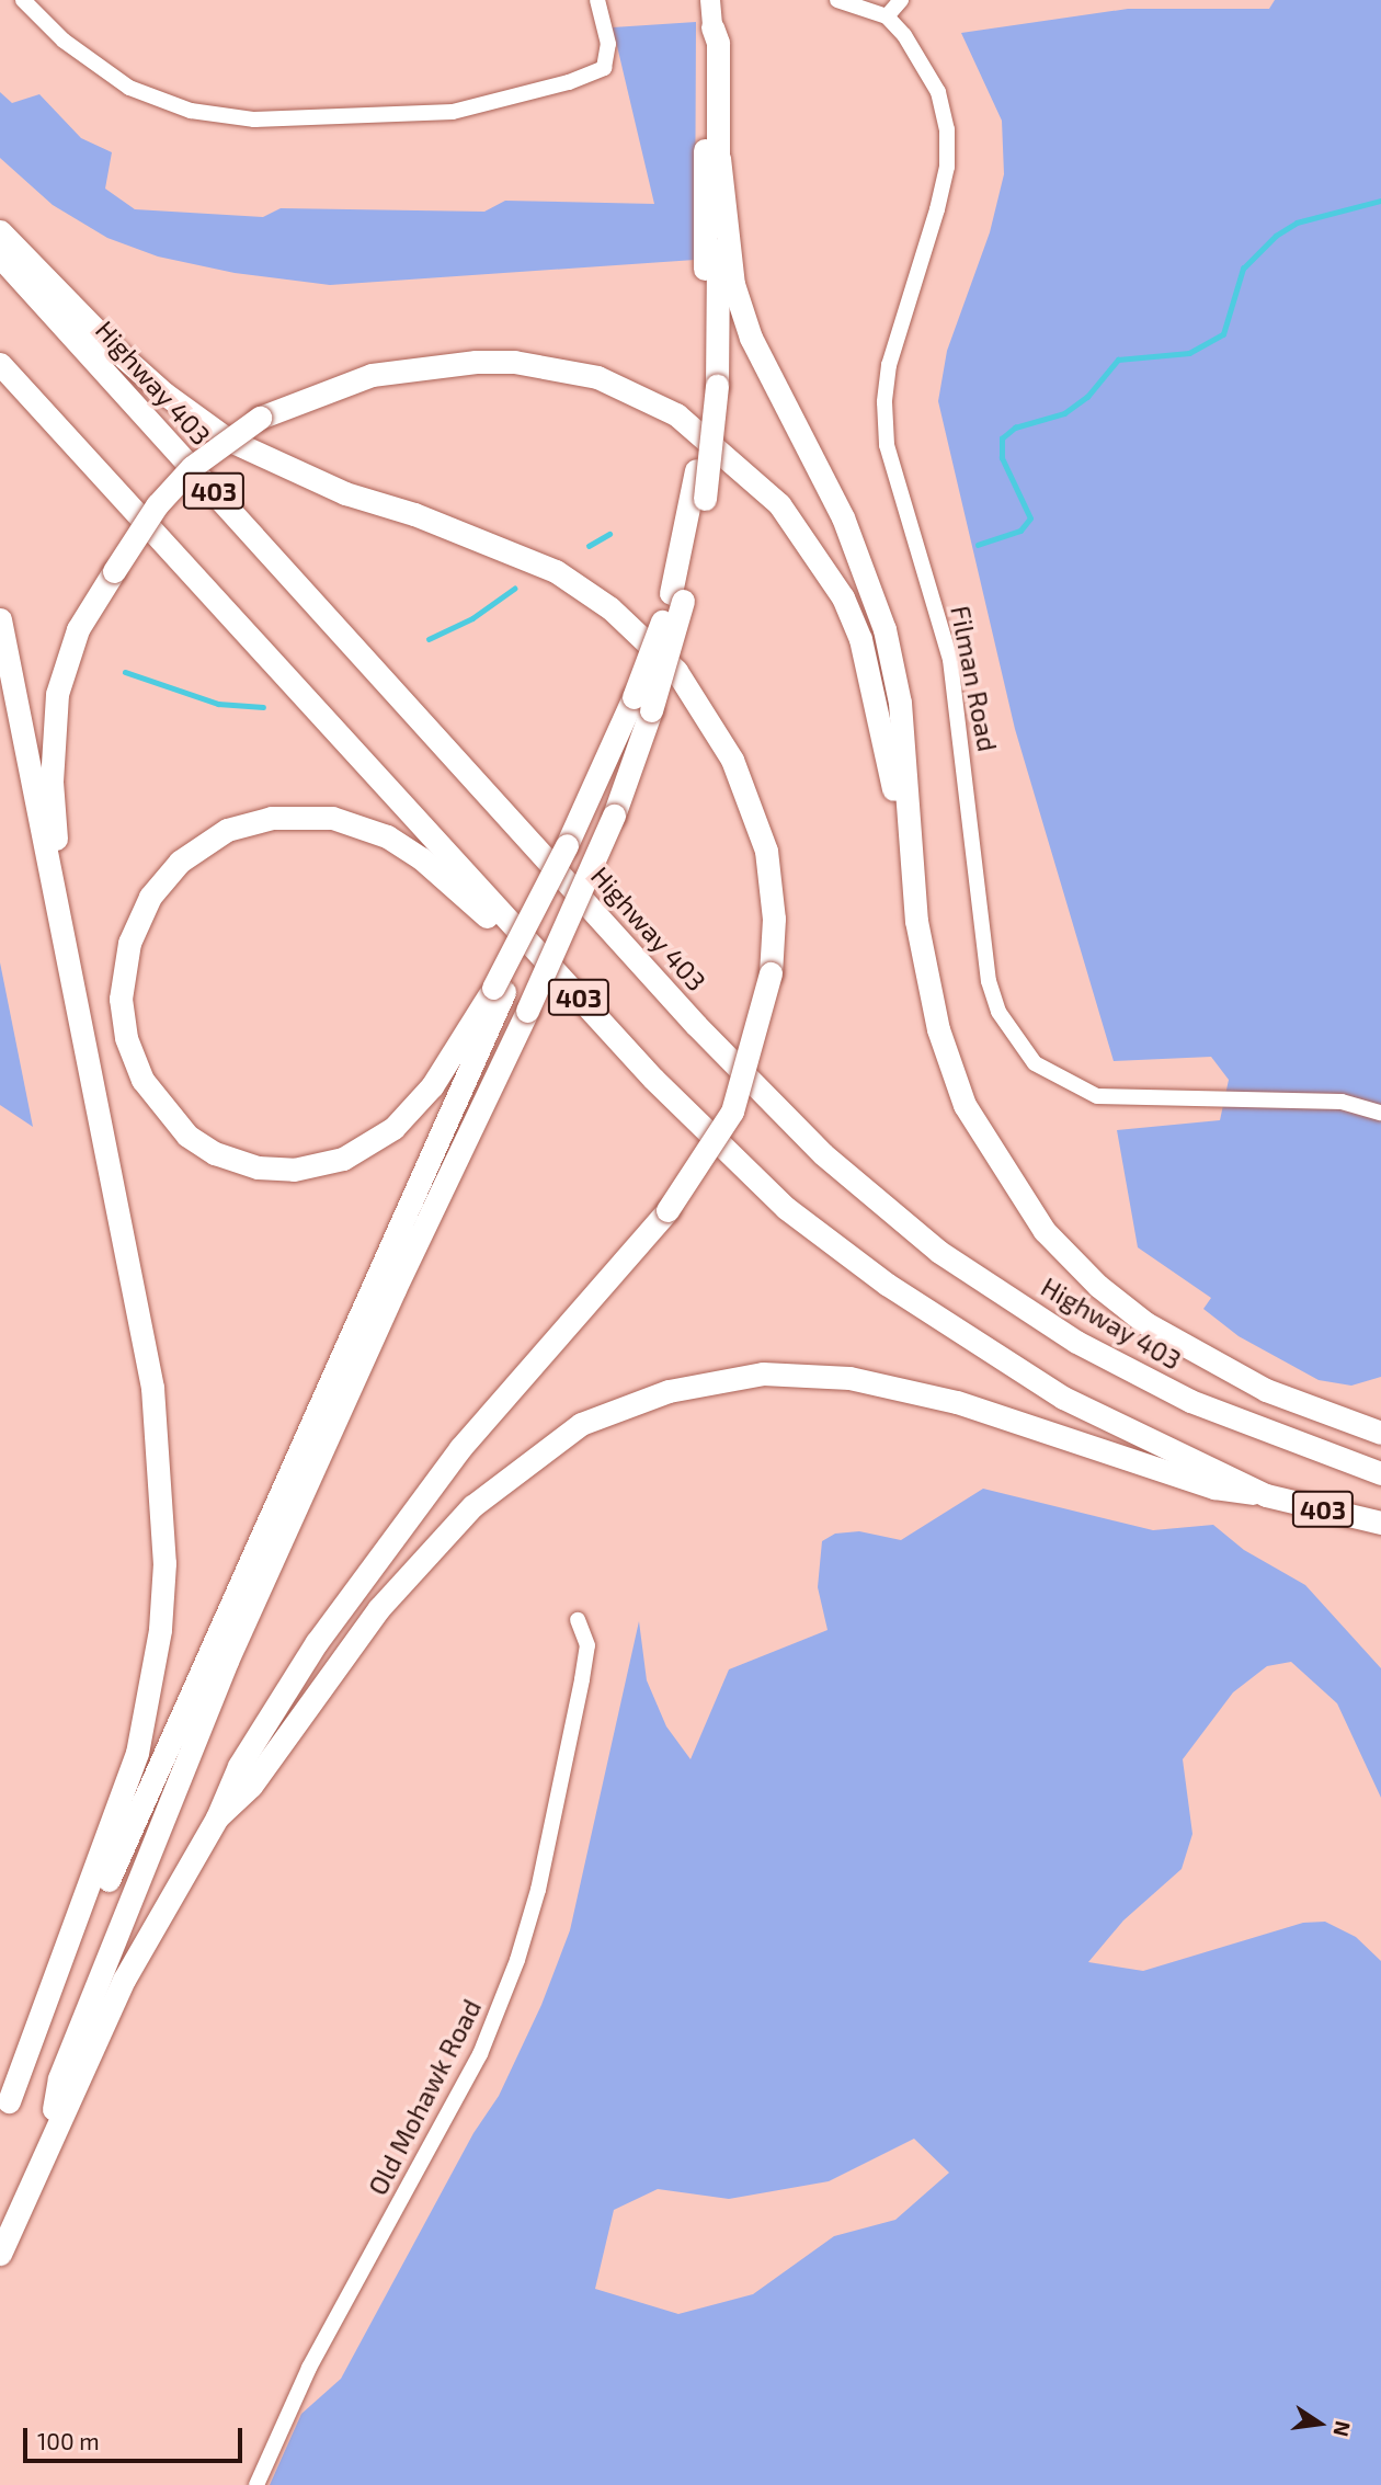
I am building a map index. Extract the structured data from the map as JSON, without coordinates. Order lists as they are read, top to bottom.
{
  "streets": {
    "highway": ["Highway 403", "403"],
    "street": ["Filman Road", "Old Mohawk Road"]
  },
  "scale_bar": "100 m",
  "north": "right"
}
